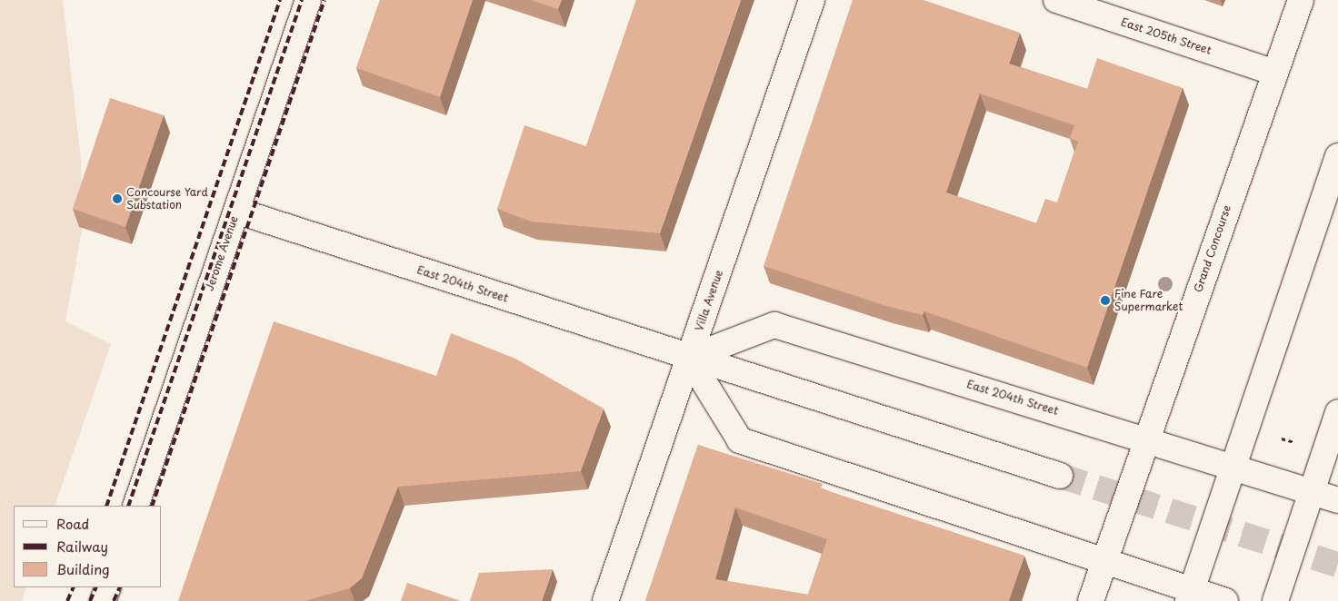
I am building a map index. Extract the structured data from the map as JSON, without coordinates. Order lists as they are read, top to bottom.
{
  "streets": {
    "street": [
      "East 205th Street",
      "Grand Concourse",
      "Jerome Avenue",
      "East 204th Street",
      "Villa Avenue"
    ]
  },
  "crossings": [
    ["East 205th Street", "Grand Concourse"],
    ["Grand Concourse", "East 204th Street"],
    ["Jerome Avenue", "East 204th Street"],
    ["East 204th Street", "Villa Avenue"]
  ],
  "places": ["Concourse Yard Substation", "Fine Fare Supermarket"],
  "legend": ["Road", "Railway", "Building"]
}
